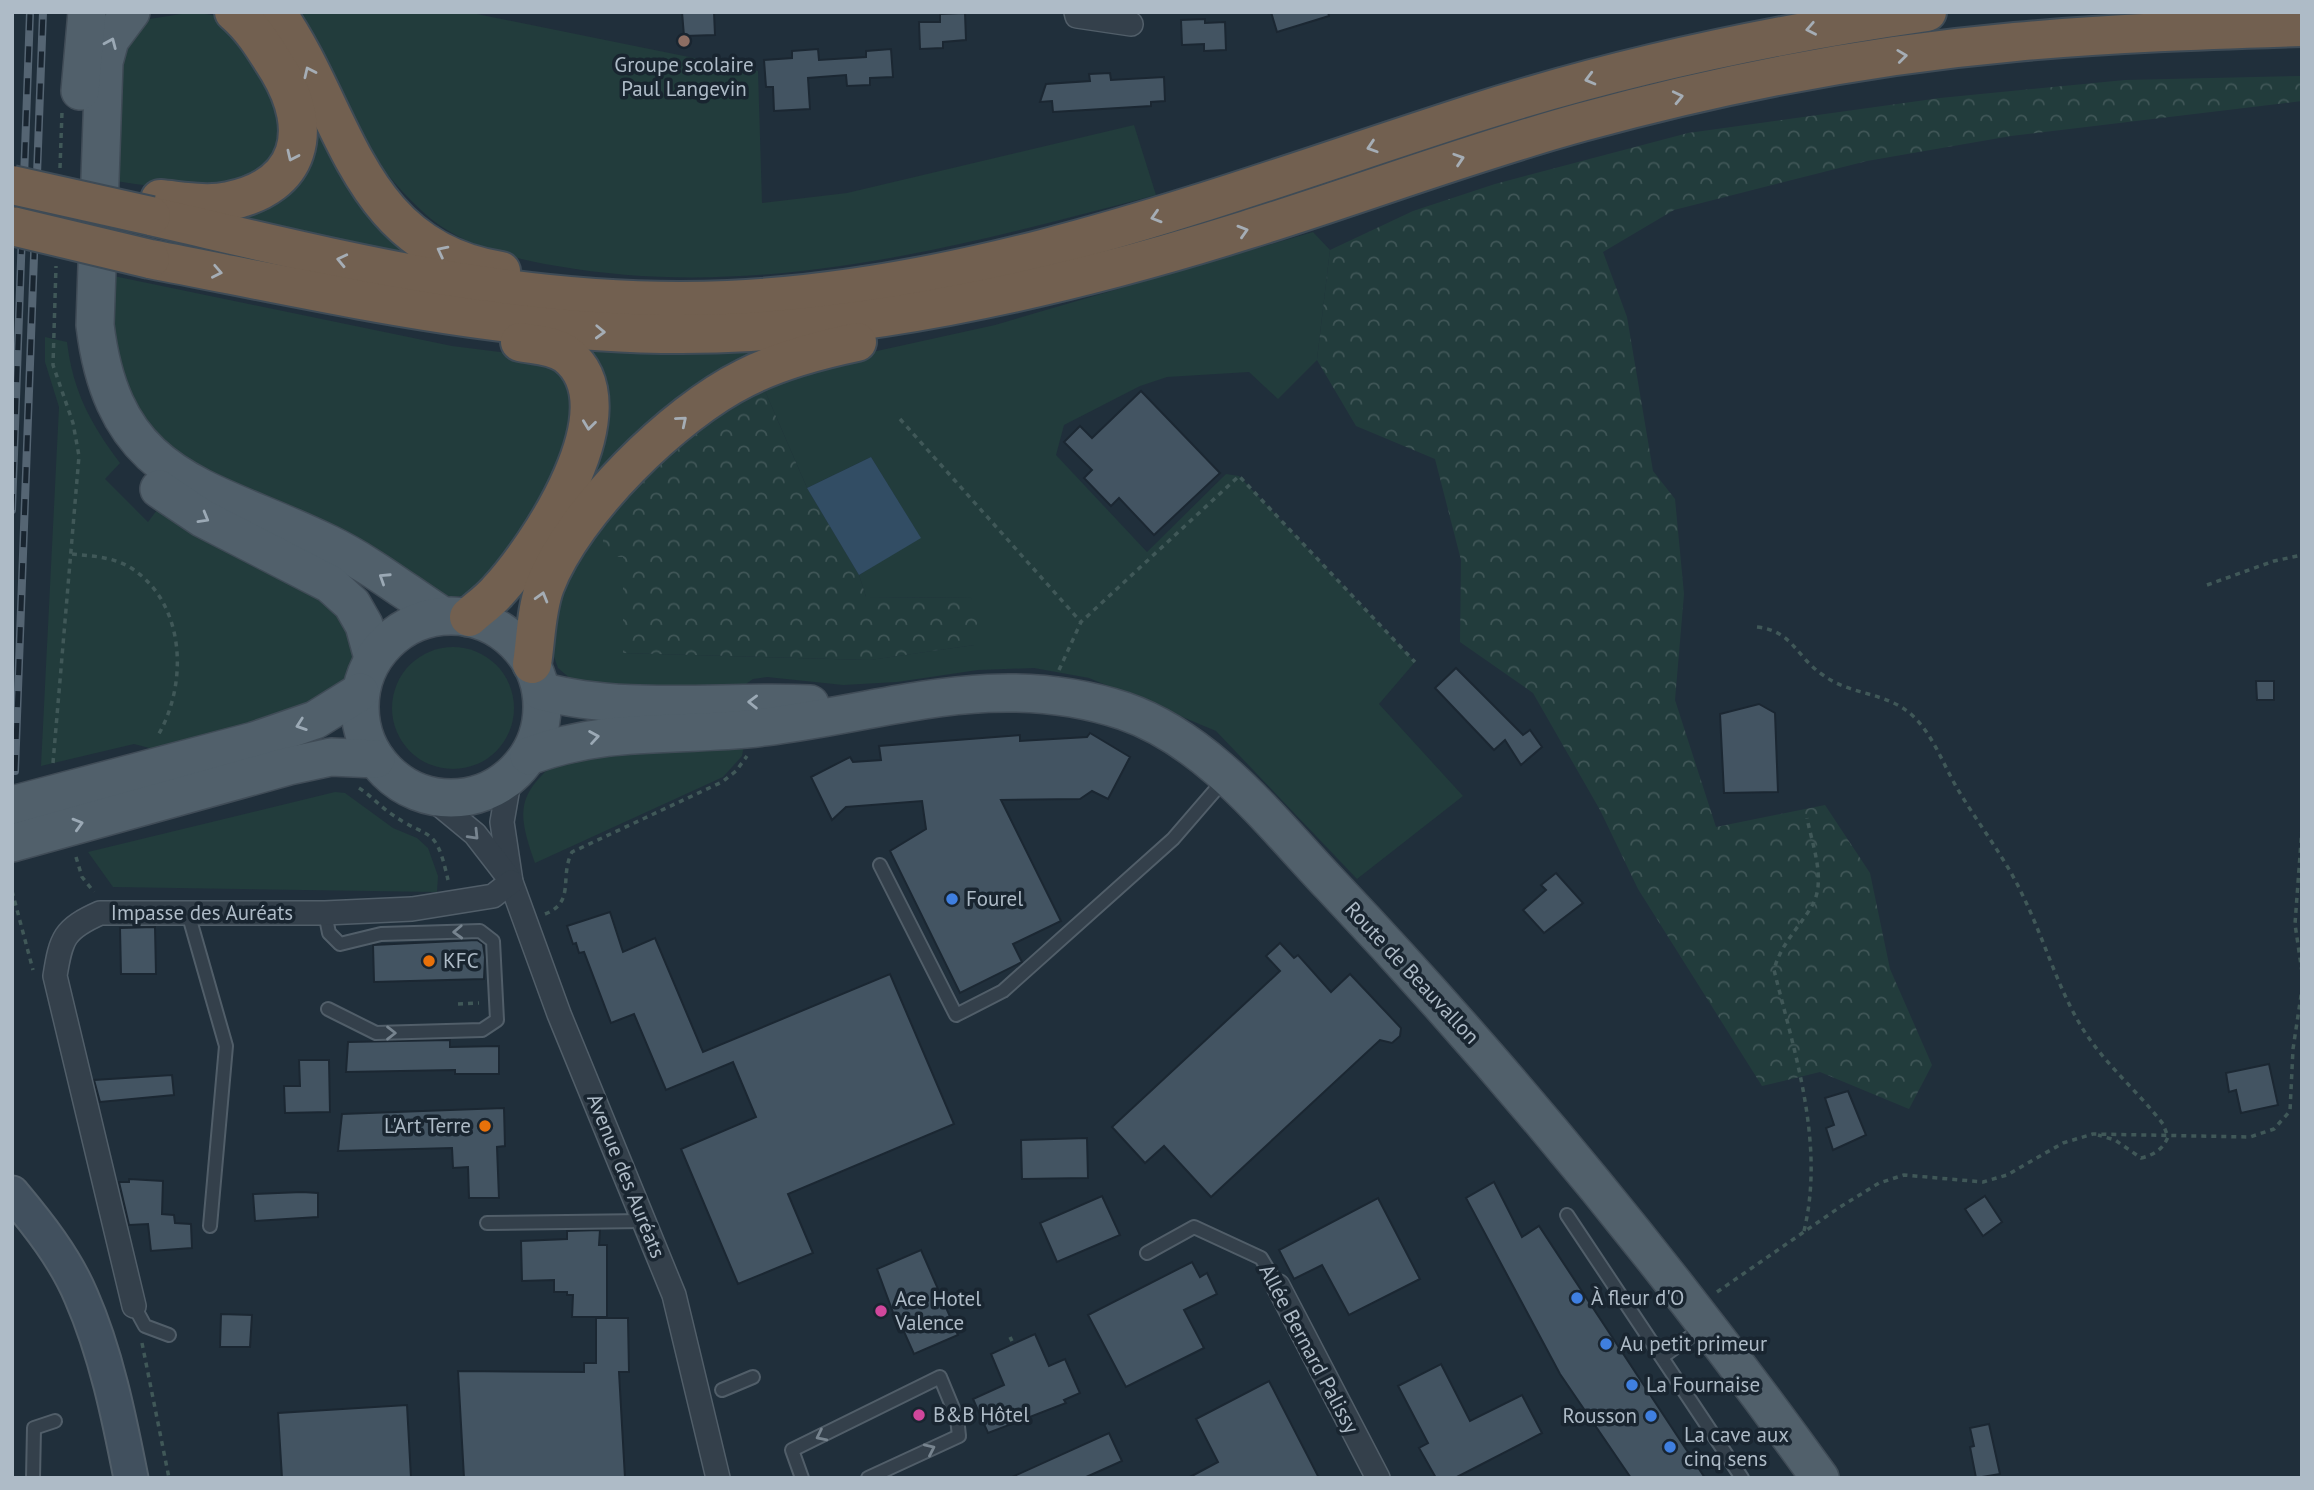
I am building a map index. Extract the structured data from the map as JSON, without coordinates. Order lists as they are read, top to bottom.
{
  "streets": {
    "main road": ["Route de Beauvallon"],
    "street": ["Impasse des Auréats", "Avenue des Auréats", "Allée Bernard Palissy"]
  },
  "crossings": [
    ["Impasse des Auréats", "Avenue des Auréats"]
  ],
  "places": [
    "Groupe scolaire Paul Langevin",
    "Fourel",
    "KFC",
    "L'Art Terre",
    "À fleur d'O",
    "Ace Hotel Valence",
    "Au petit primeur",
    "La Fournaise",
    "B&B Hôtel",
    "Rousson",
    "La cave aux cinq sens"
  ]
}
